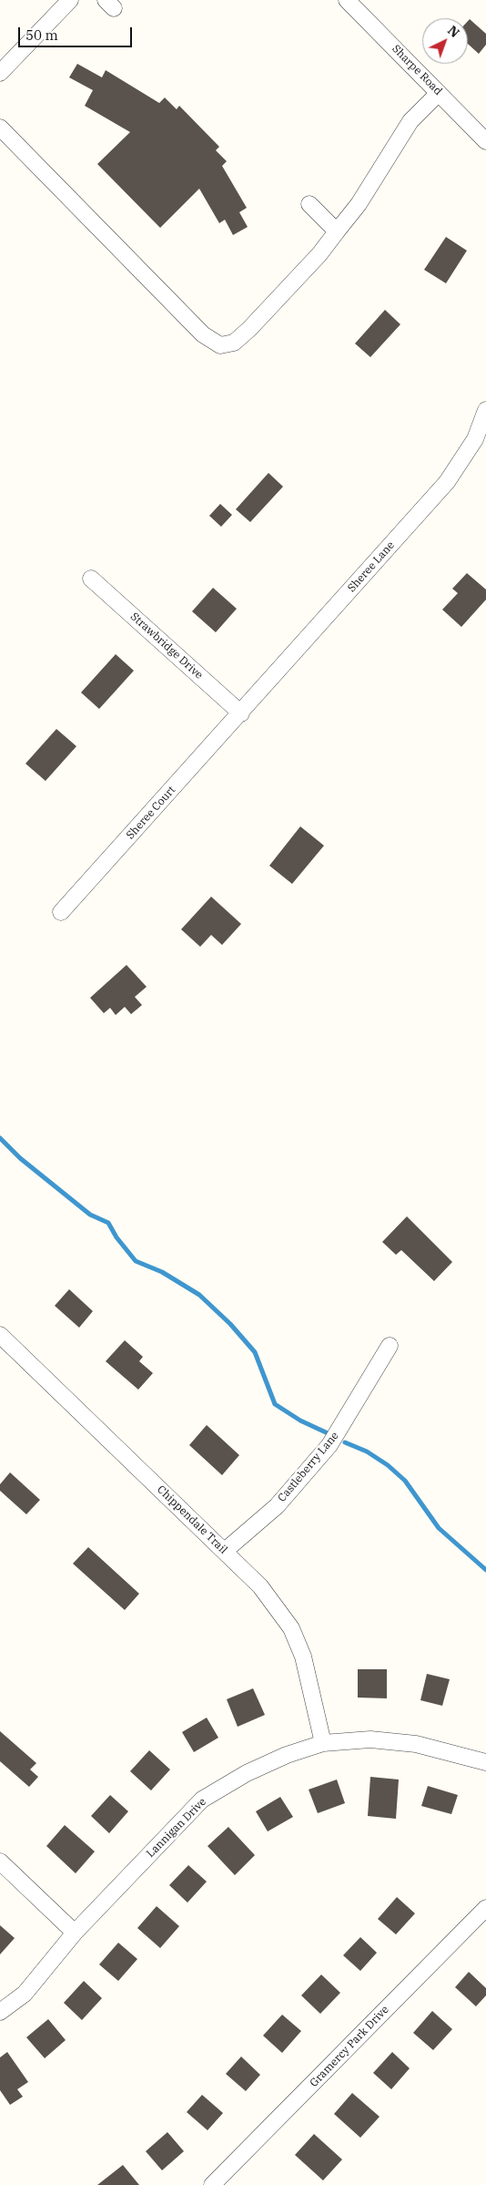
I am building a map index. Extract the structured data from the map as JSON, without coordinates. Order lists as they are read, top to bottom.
{
  "streets": {
    "street": [
      "Sharpe Road",
      "Sheree Lane",
      "Strawbridge Drive",
      "Sheree Court",
      "Castleberry Lane",
      "Chippendale Trail",
      "Lannigan Drive",
      "Gramercy Park Drive"
    ]
  },
  "crossings": [
    ["Sheree Lane", "Strawbridge Drive"],
    ["Sheree Lane", "Sheree Court"],
    ["Strawbridge Drive", "Sheree Court"],
    ["Castleberry Lane", "Chippendale Trail"],
    ["Chippendale Trail", "Lannigan Drive"]
  ],
  "scale_bar": "50 m",
  "north": "top right"
}
